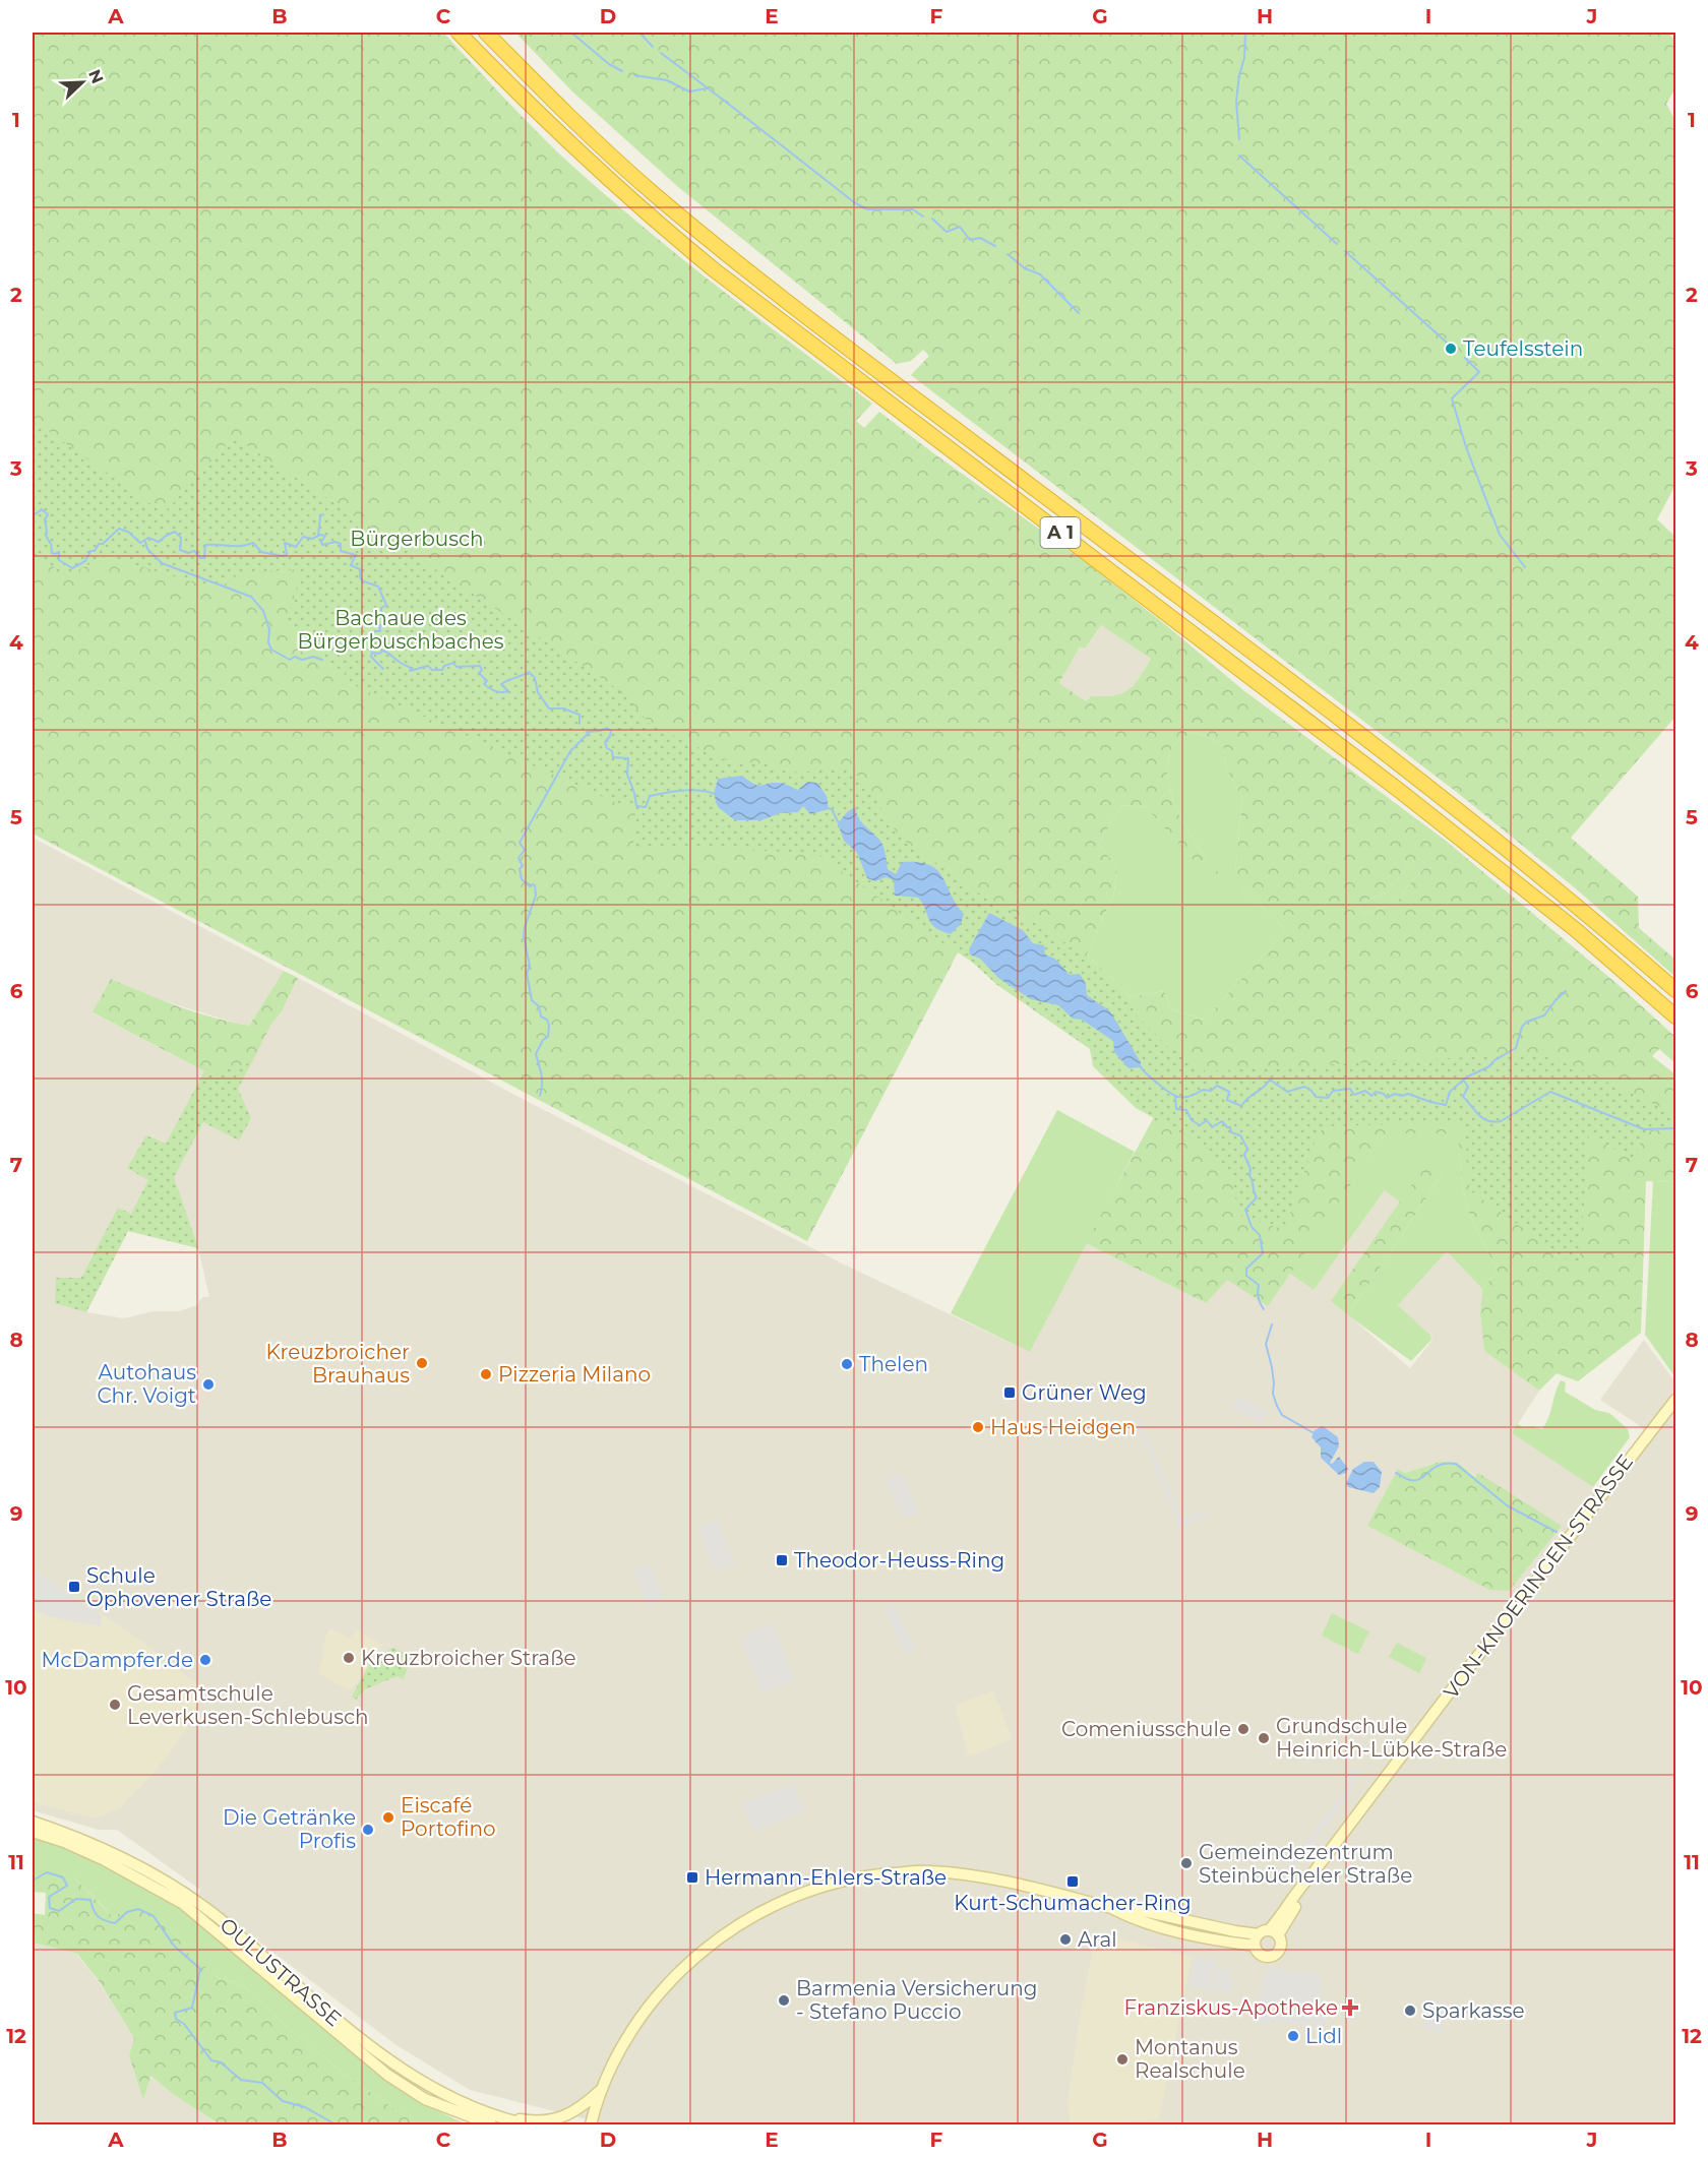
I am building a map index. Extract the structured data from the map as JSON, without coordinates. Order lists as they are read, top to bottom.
{
  "streets": {
    "highway": ["A 1"],
    "main road": ["VON-KNOERINGEN-STRASSE", "OULUSTRASSE"]
  },
  "parks": ["Bürgerbusch", "Bachaue des Bürgerbuschbaches"],
  "places": {
    "other": [
      "Teufelsstein",
      "Kreuzbroicher Brauhaus",
      "Thelen",
      "Pizzeria Milano",
      "Autohaus Chr. Voigt",
      "Haus Heidgen",
      "Kreuzbroicher Straße",
      "McDampfer.de",
      "Gesamtschule Leverkusen-Schlebusch",
      "Comeniusschule",
      "Grundschule Heinrich-Lübke-Straße",
      "Eiscafé Portofino",
      "Die Getränke Profis",
      "Gemeindezentrum Steinbücheler Straße",
      "Aral",
      "Barmenia Versicherung - Stefano Puccio",
      "Sparkasse",
      "Lidl",
      "Montanus Realschule"
    ],
    "transit": [
      "Grüner Weg",
      "Theodor-Heuss-Ring",
      "Schule Ophovener Straße",
      "Hermann-Ehlers-Straße",
      "Kurt-Schumacher-Ring"
    ],
    "health": ["Franziskus-Apotheke"]
  },
  "north": "top right",
  "grid": {
    "columns": [
      "A",
      "B",
      "C",
      "D",
      "E",
      "F",
      "G",
      "H",
      "I",
      "J"
    ],
    "rows": [
      "1",
      "2",
      "3",
      "4",
      "5",
      "6",
      "7",
      "8",
      "9",
      "10",
      "11",
      "12"
    ]
  }
}
